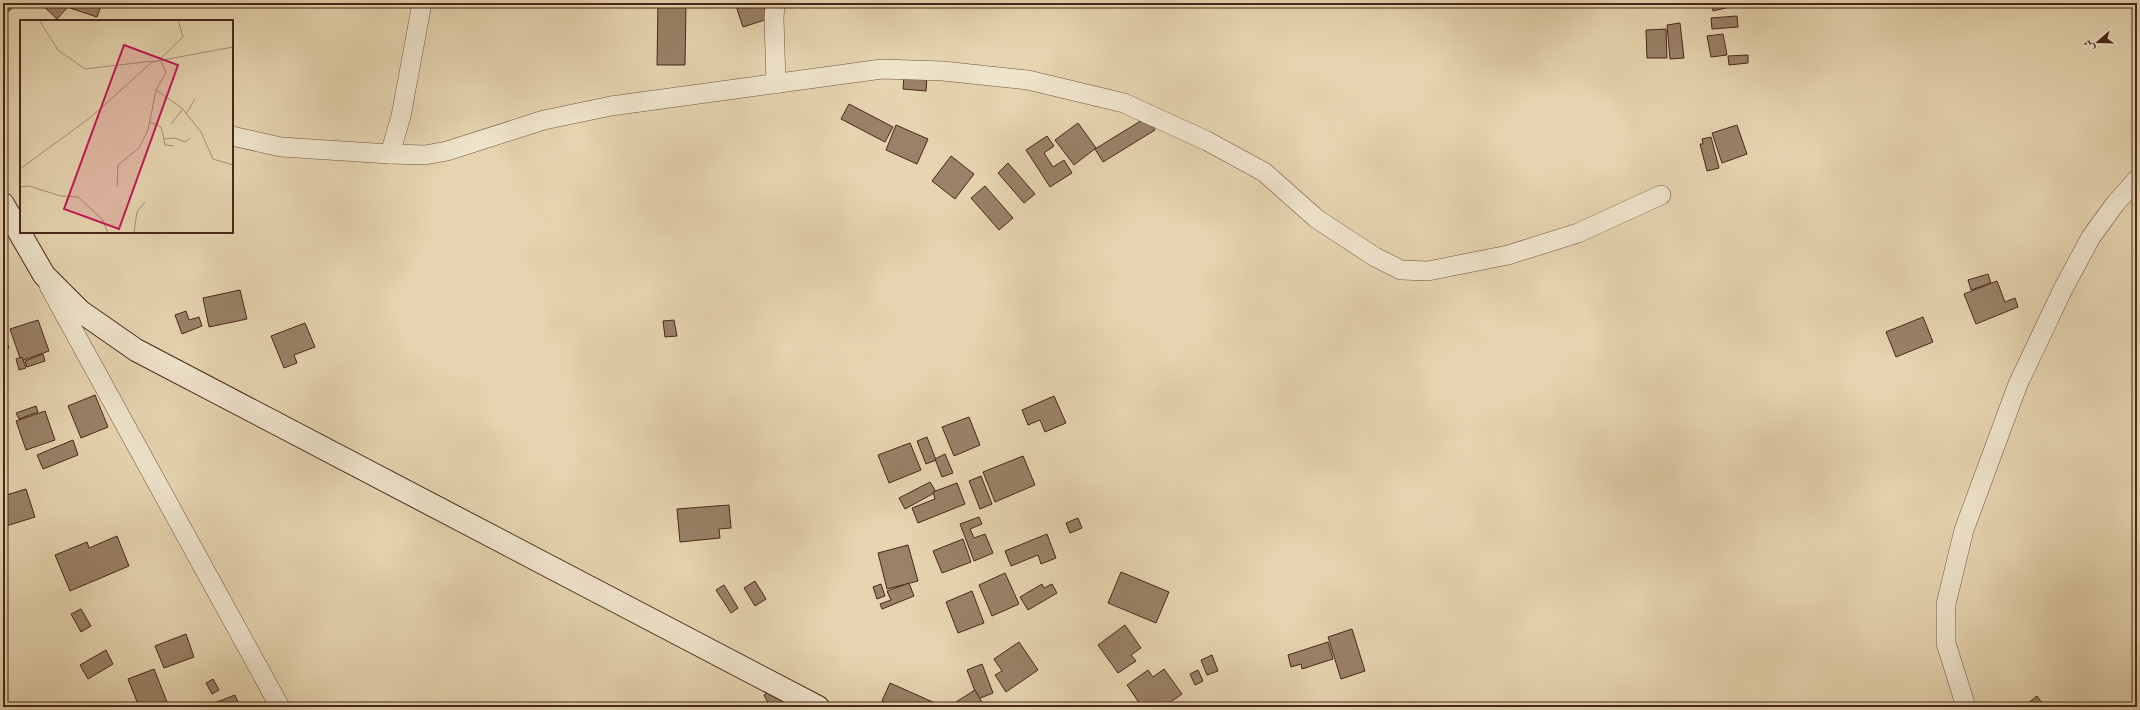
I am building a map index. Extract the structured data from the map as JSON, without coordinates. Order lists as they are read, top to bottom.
{
  "north": "left"
}
